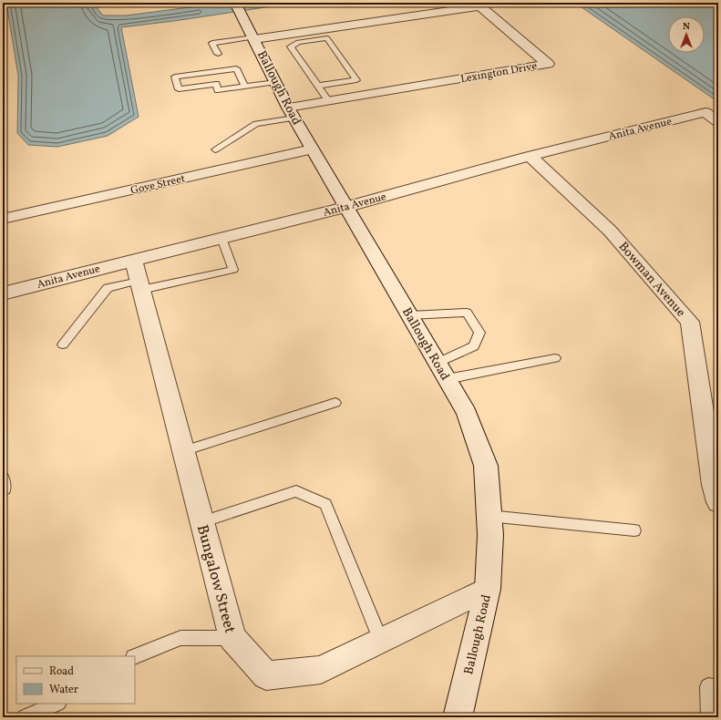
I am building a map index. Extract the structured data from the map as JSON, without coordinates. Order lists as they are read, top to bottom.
{
  "streets": {
    "street": [
      "Lexington Drive",
      "Ballough Road",
      "Anita Avenue",
      "Gove Street",
      "Bowman Avenue",
      "Bungalow Street"
    ]
  },
  "crossings": [
    ["Lexington Drive", "Ballough Road"],
    ["Ballough Road", "Anita Avenue"],
    ["Ballough Road", "Gove Street"],
    ["Ballough Road", "Bungalow Street"],
    ["Anita Avenue", "Bowman Avenue"],
    ["Anita Avenue", "Bungalow Street"]
  ],
  "legend": ["Road", "Water"],
  "north": "top"
}
